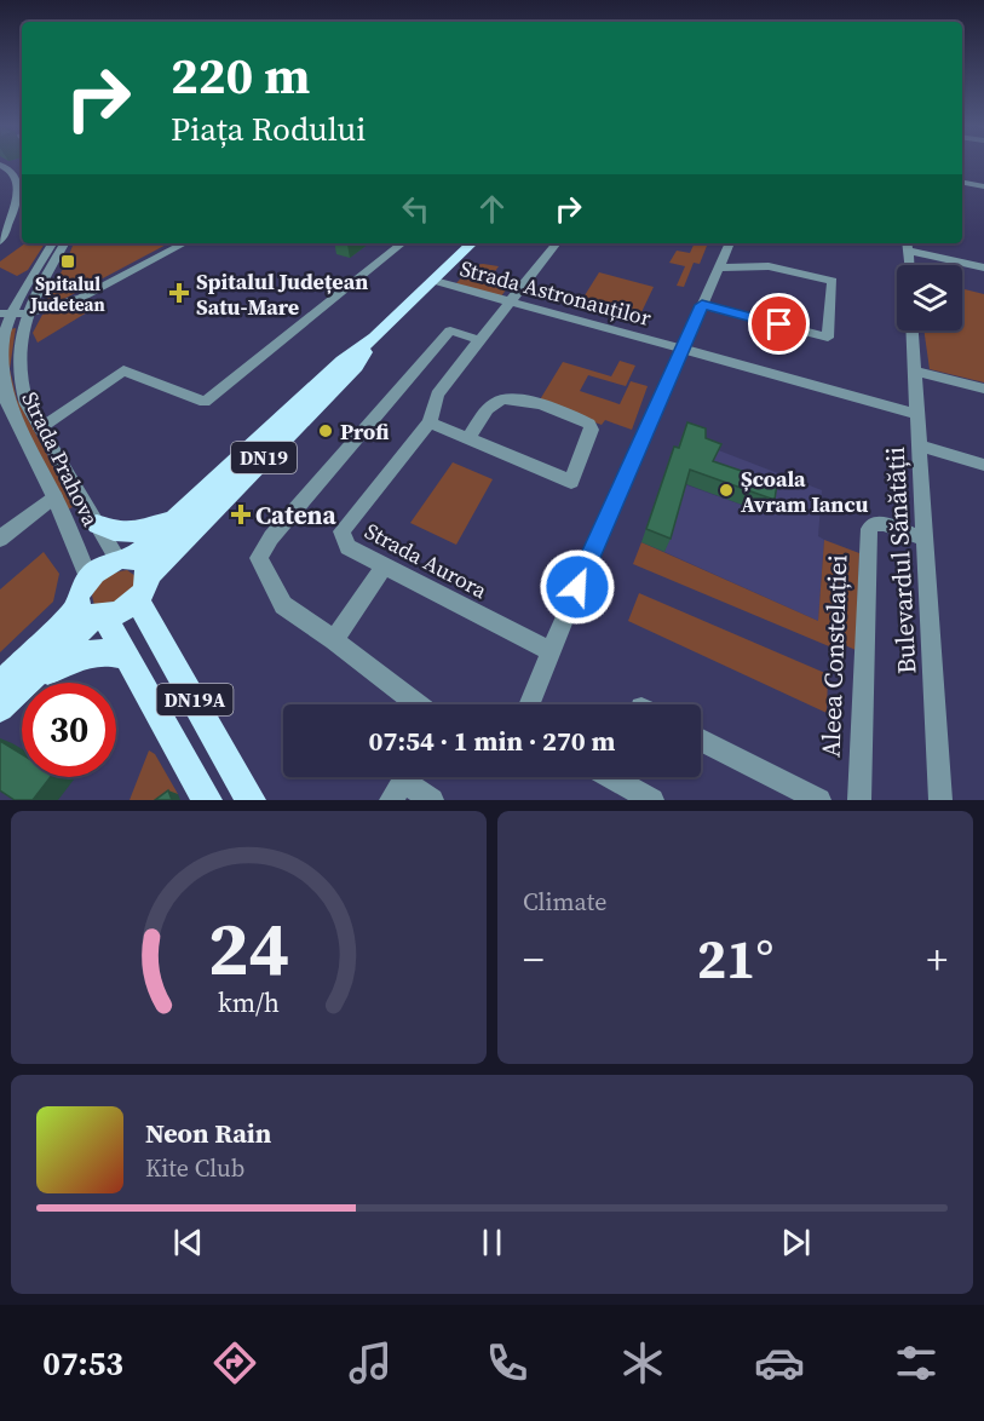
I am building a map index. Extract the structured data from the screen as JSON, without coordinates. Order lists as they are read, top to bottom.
{
  "streets": {
    "main road": ["DN19", "DN19A"],
    "street": [
      "Strada Astronauților",
      "Strada Prahova",
      "Strada Aurora",
      "Bulevardul Sănătății",
      "Aleea Constelației"
    ]
  },
  "crossings": [
    ["Strada Astronauților", "DN19"],
    ["Strada Astronauților", "Strada Aurora"],
    ["Strada Astronauților", "Bulevardul Sănătății"],
    ["DN19", "Strada Prahova"],
    ["DN19", "DN19A"],
    ["Strada Prahova", "DN19A"],
    ["Bulevardul Sănătății", "Aleea Constelației"]
  ],
  "places": {
    "transit": ["Spitalul Judetean"],
    "health": ["Spitalul Județean Satu-Mare", "Catena"],
    "other": ["Profi", "Școala Avram Iancu"]
  },
  "page": {
    "turn": ["220 m", "Piața Rodului"],
    "limit": "30",
    "trip": "07:54 · 1 min · 270 m",
    "tile": "Climate",
    "heat": ["−", "21°", "+"],
    "song": ["Neon Rain", "Kite Club"],
    "tabs": "07:53",
    "gauge": ["24", "km/h"]
  }
}
